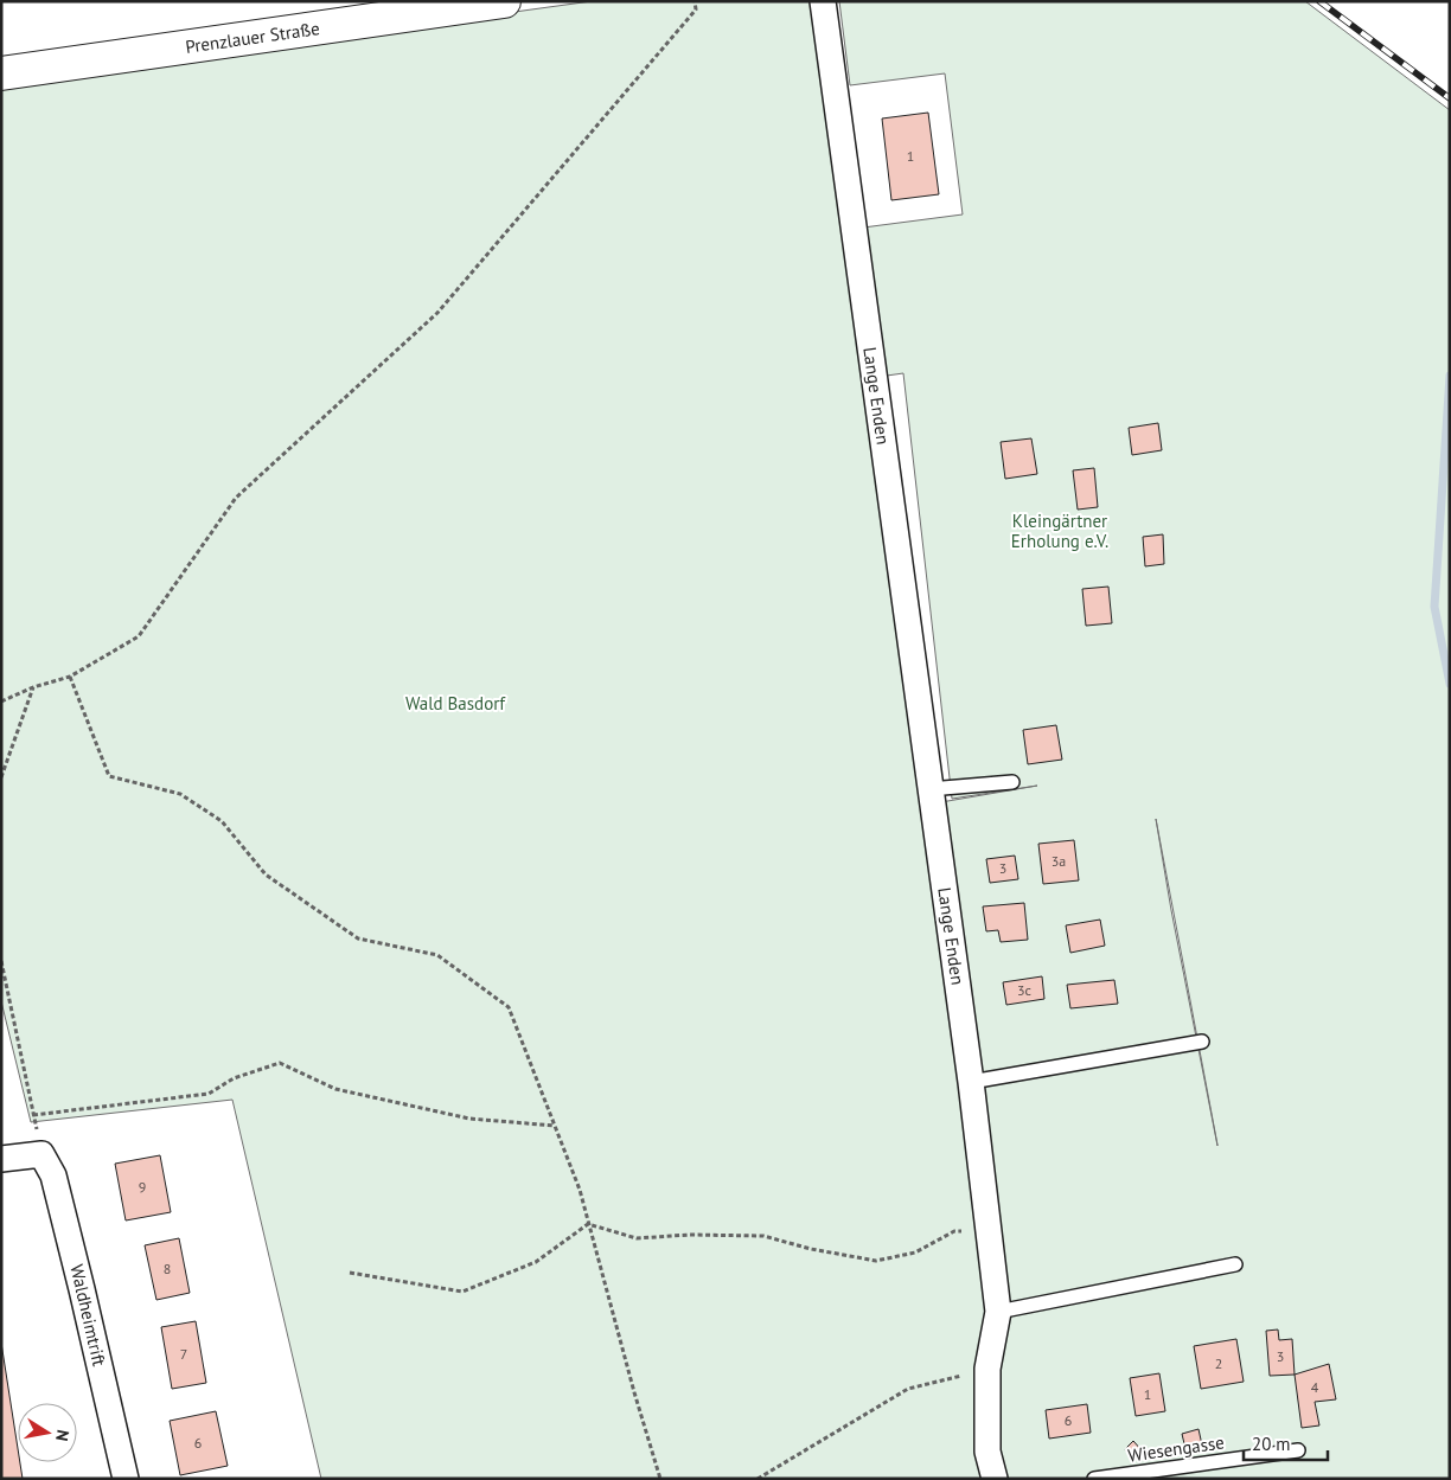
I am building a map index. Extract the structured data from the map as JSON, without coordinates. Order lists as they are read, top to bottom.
{
  "streets": {
    "main road": ["Prenzlauer Straße"],
    "street": ["Lange Enden", "Waldheimtrift"],
    "lane": ["Wiesengasse"]
  },
  "parks": ["Kleingärtner Erholung e.V.", "Wald Basdorf"],
  "house_numbers": [
    "1",
    "3a",
    "3",
    "3c",
    "9",
    "8",
    "7",
    "3",
    "2",
    "4",
    "1",
    "6",
    "6"
  ],
  "scale_bar": "20 m",
  "north": "right"
}
